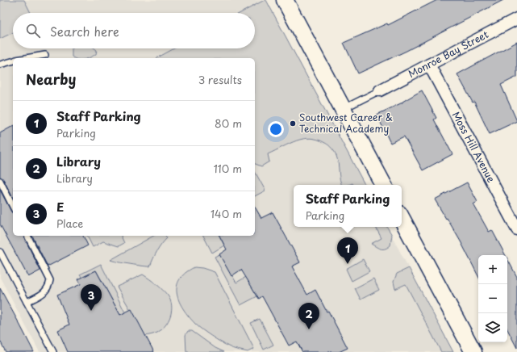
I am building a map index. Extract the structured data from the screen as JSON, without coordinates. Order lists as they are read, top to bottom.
{
  "streets": {
    "street": ["Monroe Bay Street", "Moss Hill Avenue"]
  },
  "crossings": [
    ["Monroe Bay Street", "Moss Hill Avenue"]
  ],
  "places": ["Southwest Career & Technical Academy"],
  "page": {
    "search": "Search here",
    "heading": ["Nearby", "3 results"],
    "list": [
      {
        "mark": "1",
        "name": "Staff Parking",
        "note": "Parking",
        "value": "80 m"
      },
      {
        "mark": "2",
        "name": "Library",
        "note": "Library",
        "value": "110 m"
      },
      {
        "mark": "3",
        "name": "E",
        "note": "Place",
        "value": "140 m"
      }
    ],
    "popup": ["Staff Parking", "Parking"],
    "pins": ["1", "3", "2"],
    "map_buttons": ["+", "−"]
  }
}
